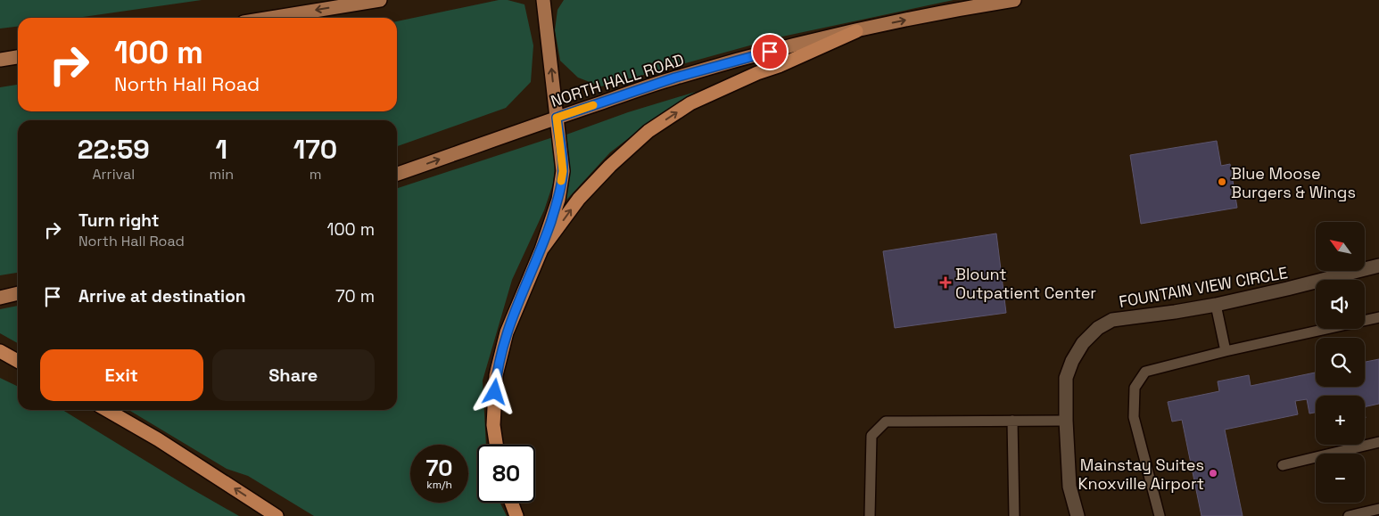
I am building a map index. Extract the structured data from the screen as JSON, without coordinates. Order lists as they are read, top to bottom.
{
  "streets": {
    "main road": ["NORTH HALL ROAD"],
    "street": ["FOUNTAIN VIEW CIRCLE"]
  },
  "one_way": ["NORTH HALL ROAD"],
  "places": {
    "other": ["Blue Moose Burgers & Wings", "Mainstay Suites Knoxville Airport"],
    "health": ["Blount Outpatient Center"]
  },
  "north": "top left",
  "page": {
    "turn": ["100 m", "North Hall Road"],
    "eta": [
      "22:59",
      "Arrival",
      "1",
      "min",
      "170",
      "m"
    ],
    "list": [
      {
        "name": "Turn right",
        "note": "North Hall Road",
        "value": "100 m"
      },
      {
        "name": "Arrive at destination",
        "value": "70 m"
      }
    ],
    "map_buttons": ["+", "−"],
    "buttons": ["Exit", "Share"],
    "speed": "70 km/h",
    "limit": "80"
  }
}
